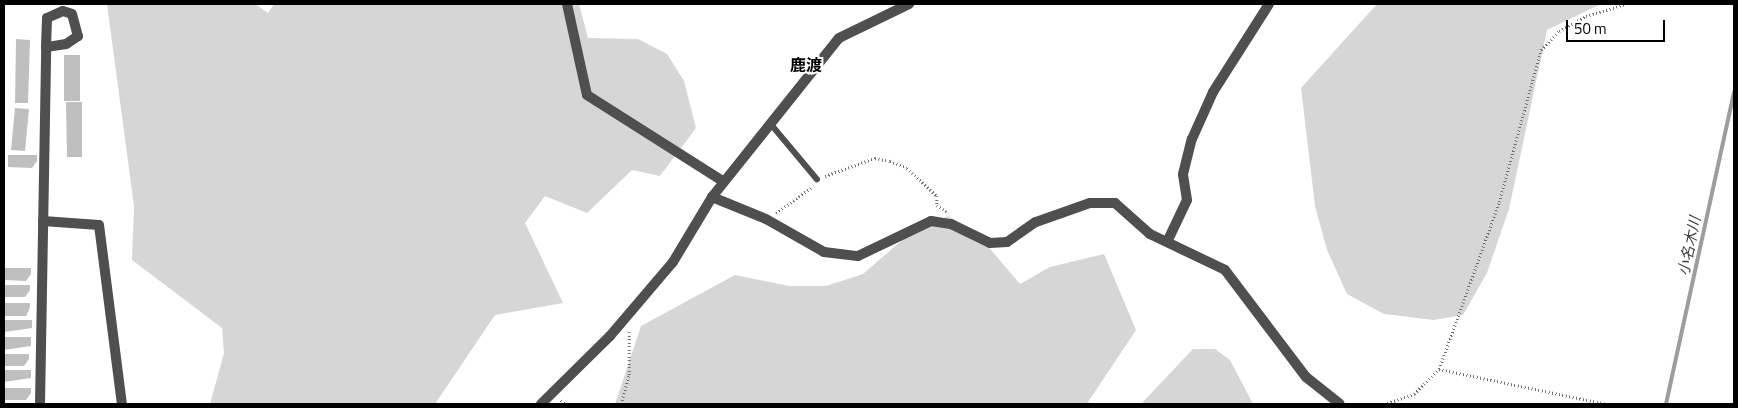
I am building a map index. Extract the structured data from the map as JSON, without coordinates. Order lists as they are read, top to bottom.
{
  "districts": ["鹿渡"],
  "water": ["小名木川"],
  "scale_bar": "50 m"
}
